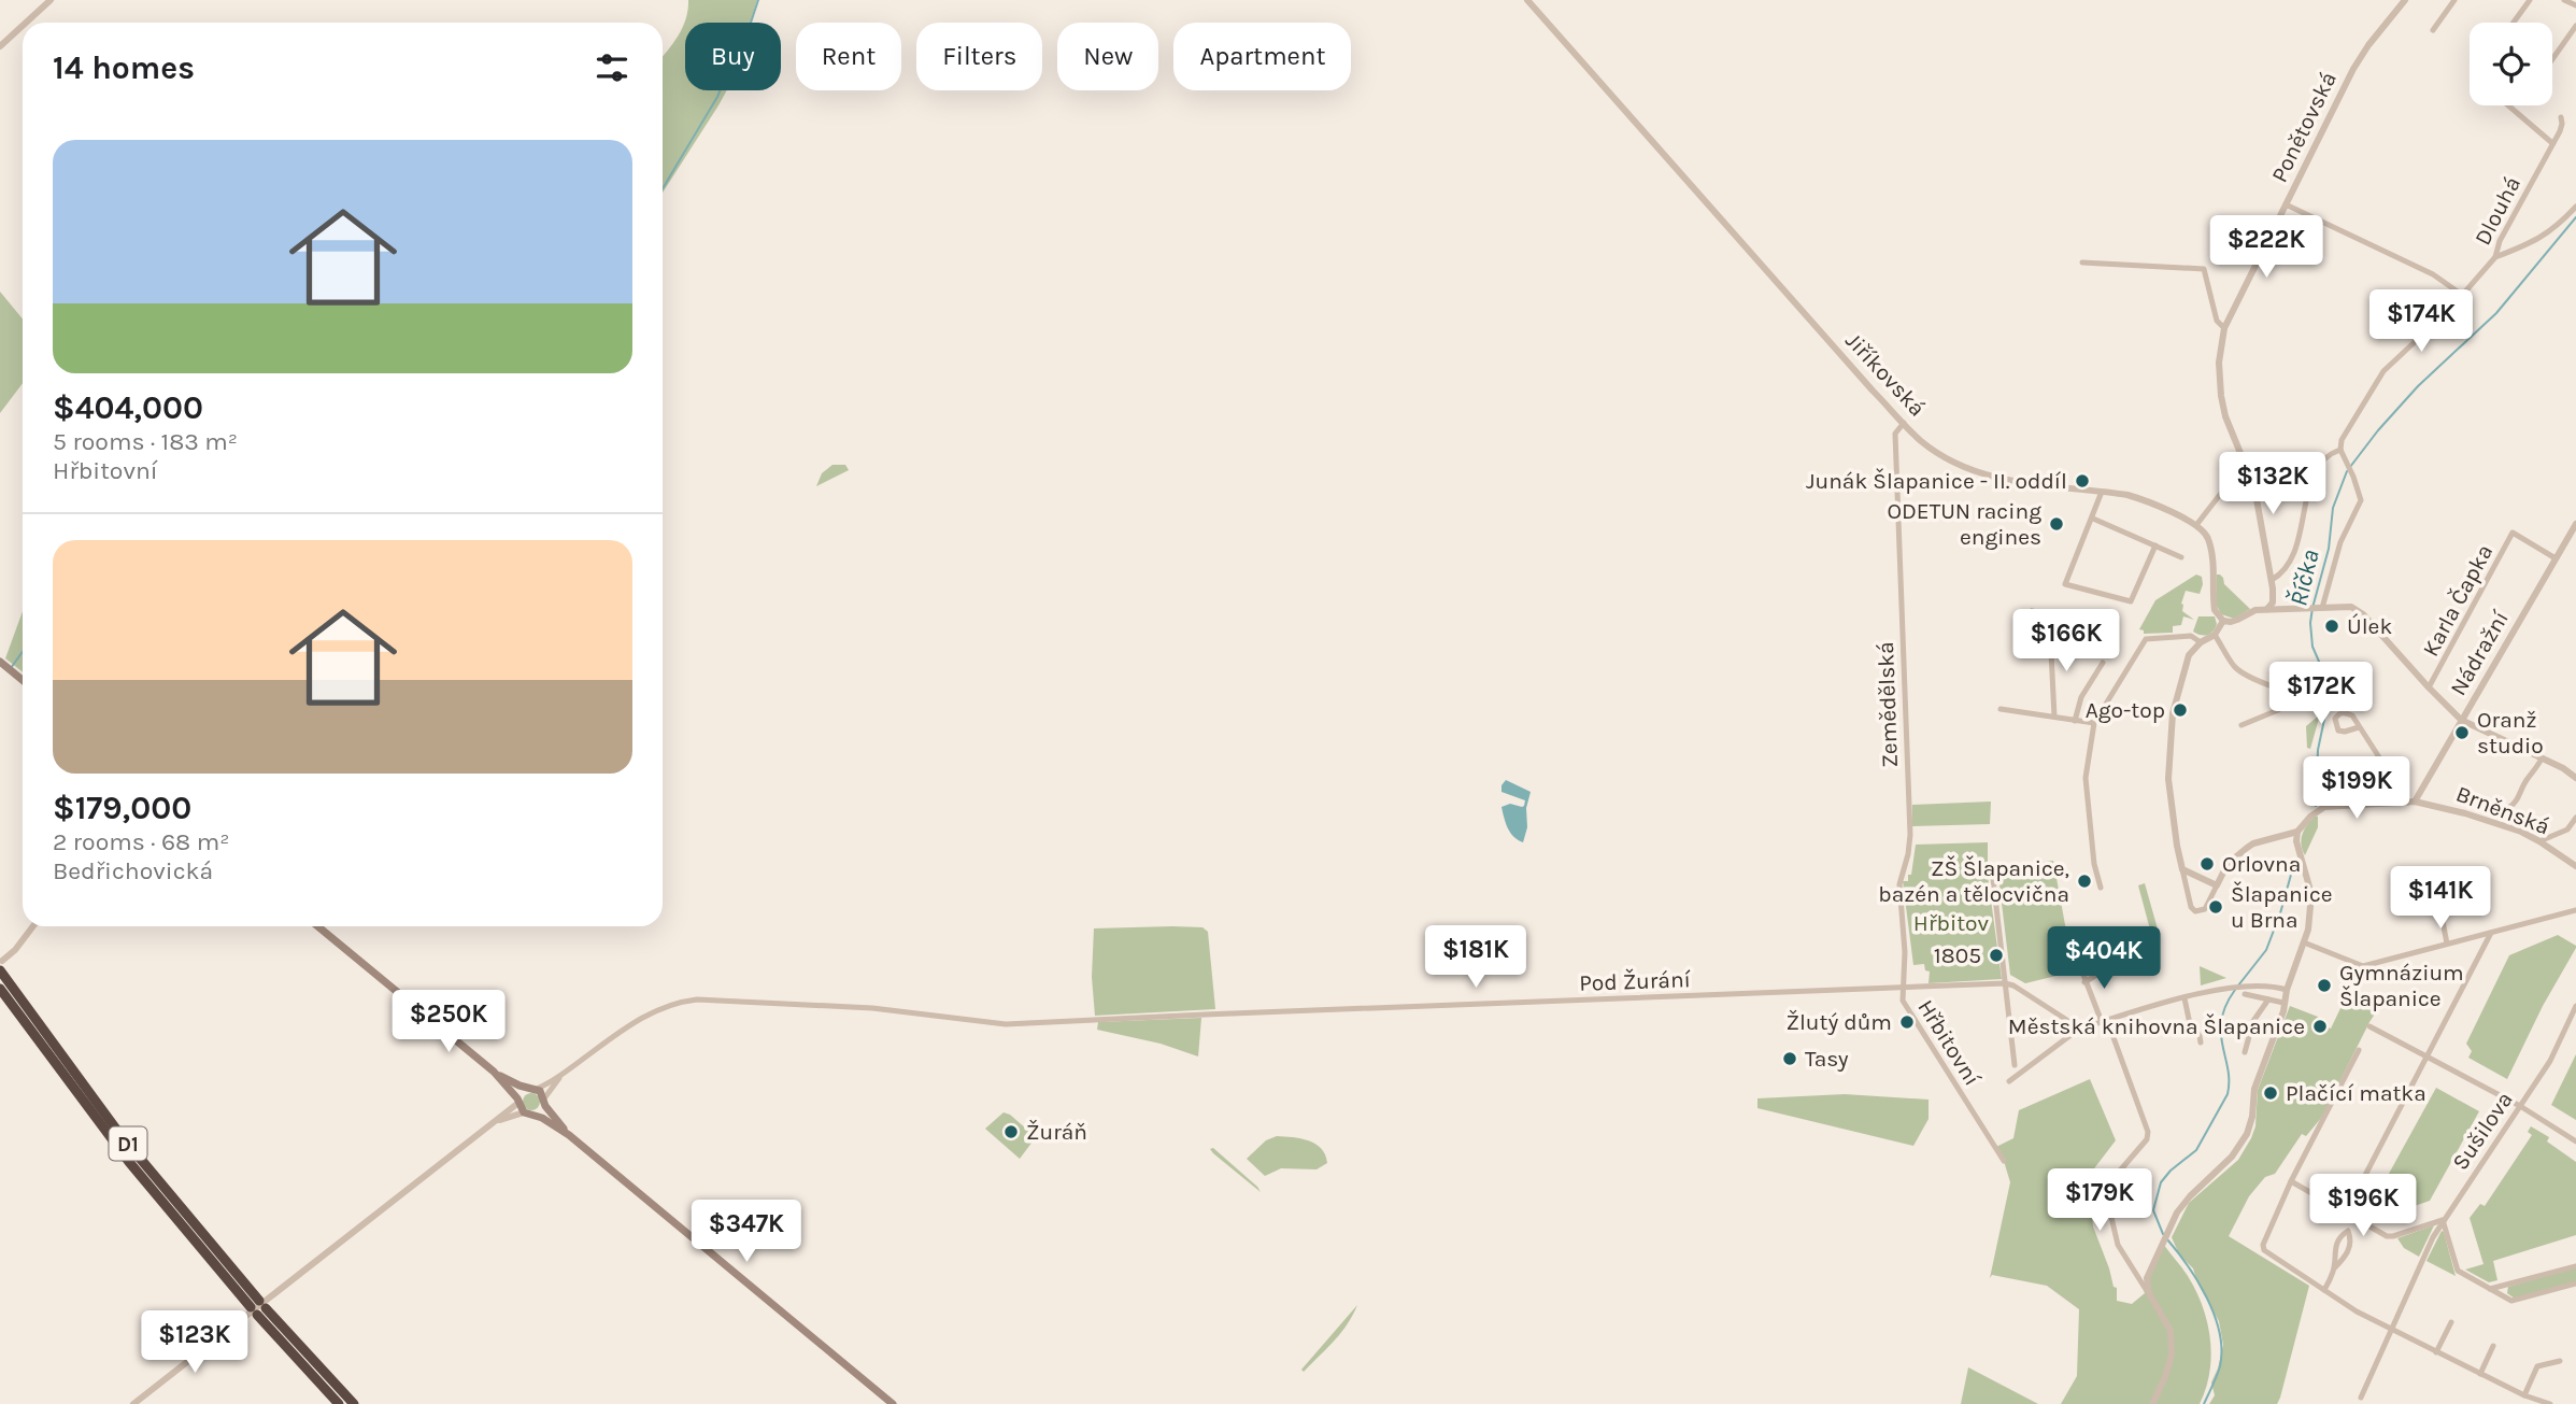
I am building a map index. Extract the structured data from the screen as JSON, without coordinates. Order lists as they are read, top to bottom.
{
  "streets": {
    "highway": ["D1"],
    "street": [
      "Ponětovská",
      "Dlouhá",
      "Jiříkovská",
      "Karla Čapka",
      "Nádražní",
      "Zemědělská",
      "Brněnská",
      "Pod Žurání",
      "Hřbitovní",
      "Sušilova"
    ]
  },
  "crossings": [
    ["Jiříkovská", "Zemědělská"],
    ["Karla Čapka", "Nádražní"],
    ["Nádražní", "Brněnská"],
    ["Zemědělská", "Pod Žurání"],
    ["Zemědělská", "Hřbitovní"],
    ["Pod Žurání", "Hřbitovní"]
  ],
  "water": ["Říčka"],
  "parks": ["Hřbitov"],
  "places": [
    "Junák Šlapanice - II. oddíl",
    "ODETUN racing engines",
    "Úlek",
    "Ago-top",
    "Oranž studio",
    "Orlovna",
    "ZŠ Šlapanice, bazén a tělocvična",
    "Šlapanice u Brna",
    "1805",
    "Gymnázium Šlapanice",
    "Žlutý dům",
    "Městská knihovna Šlapanice",
    "Tasy",
    "Plačící matka",
    "Žuráň"
  ],
  "page": {
    "chip": [
      "Buy",
      "Rent",
      "Filters",
      "New",
      "Apartment"
    ],
    "heading": "14 homes",
    "list": [
      {
        "name": "$404,000",
        "note": "5 rooms · 183 m² · Hřbitovní"
      },
      {
        "name": "$179,000",
        "note": "2 rooms · 68 m² · Bedřichovická"
      }
    ],
    "price": [
      "$222K",
      "$174K",
      "$132K",
      "$166K",
      "$172K",
      "$199K",
      "$141K",
      "$181K",
      "$404K",
      "$250K",
      "$179K",
      "$196K",
      "$347K",
      "$123K"
    ]
  }
}
